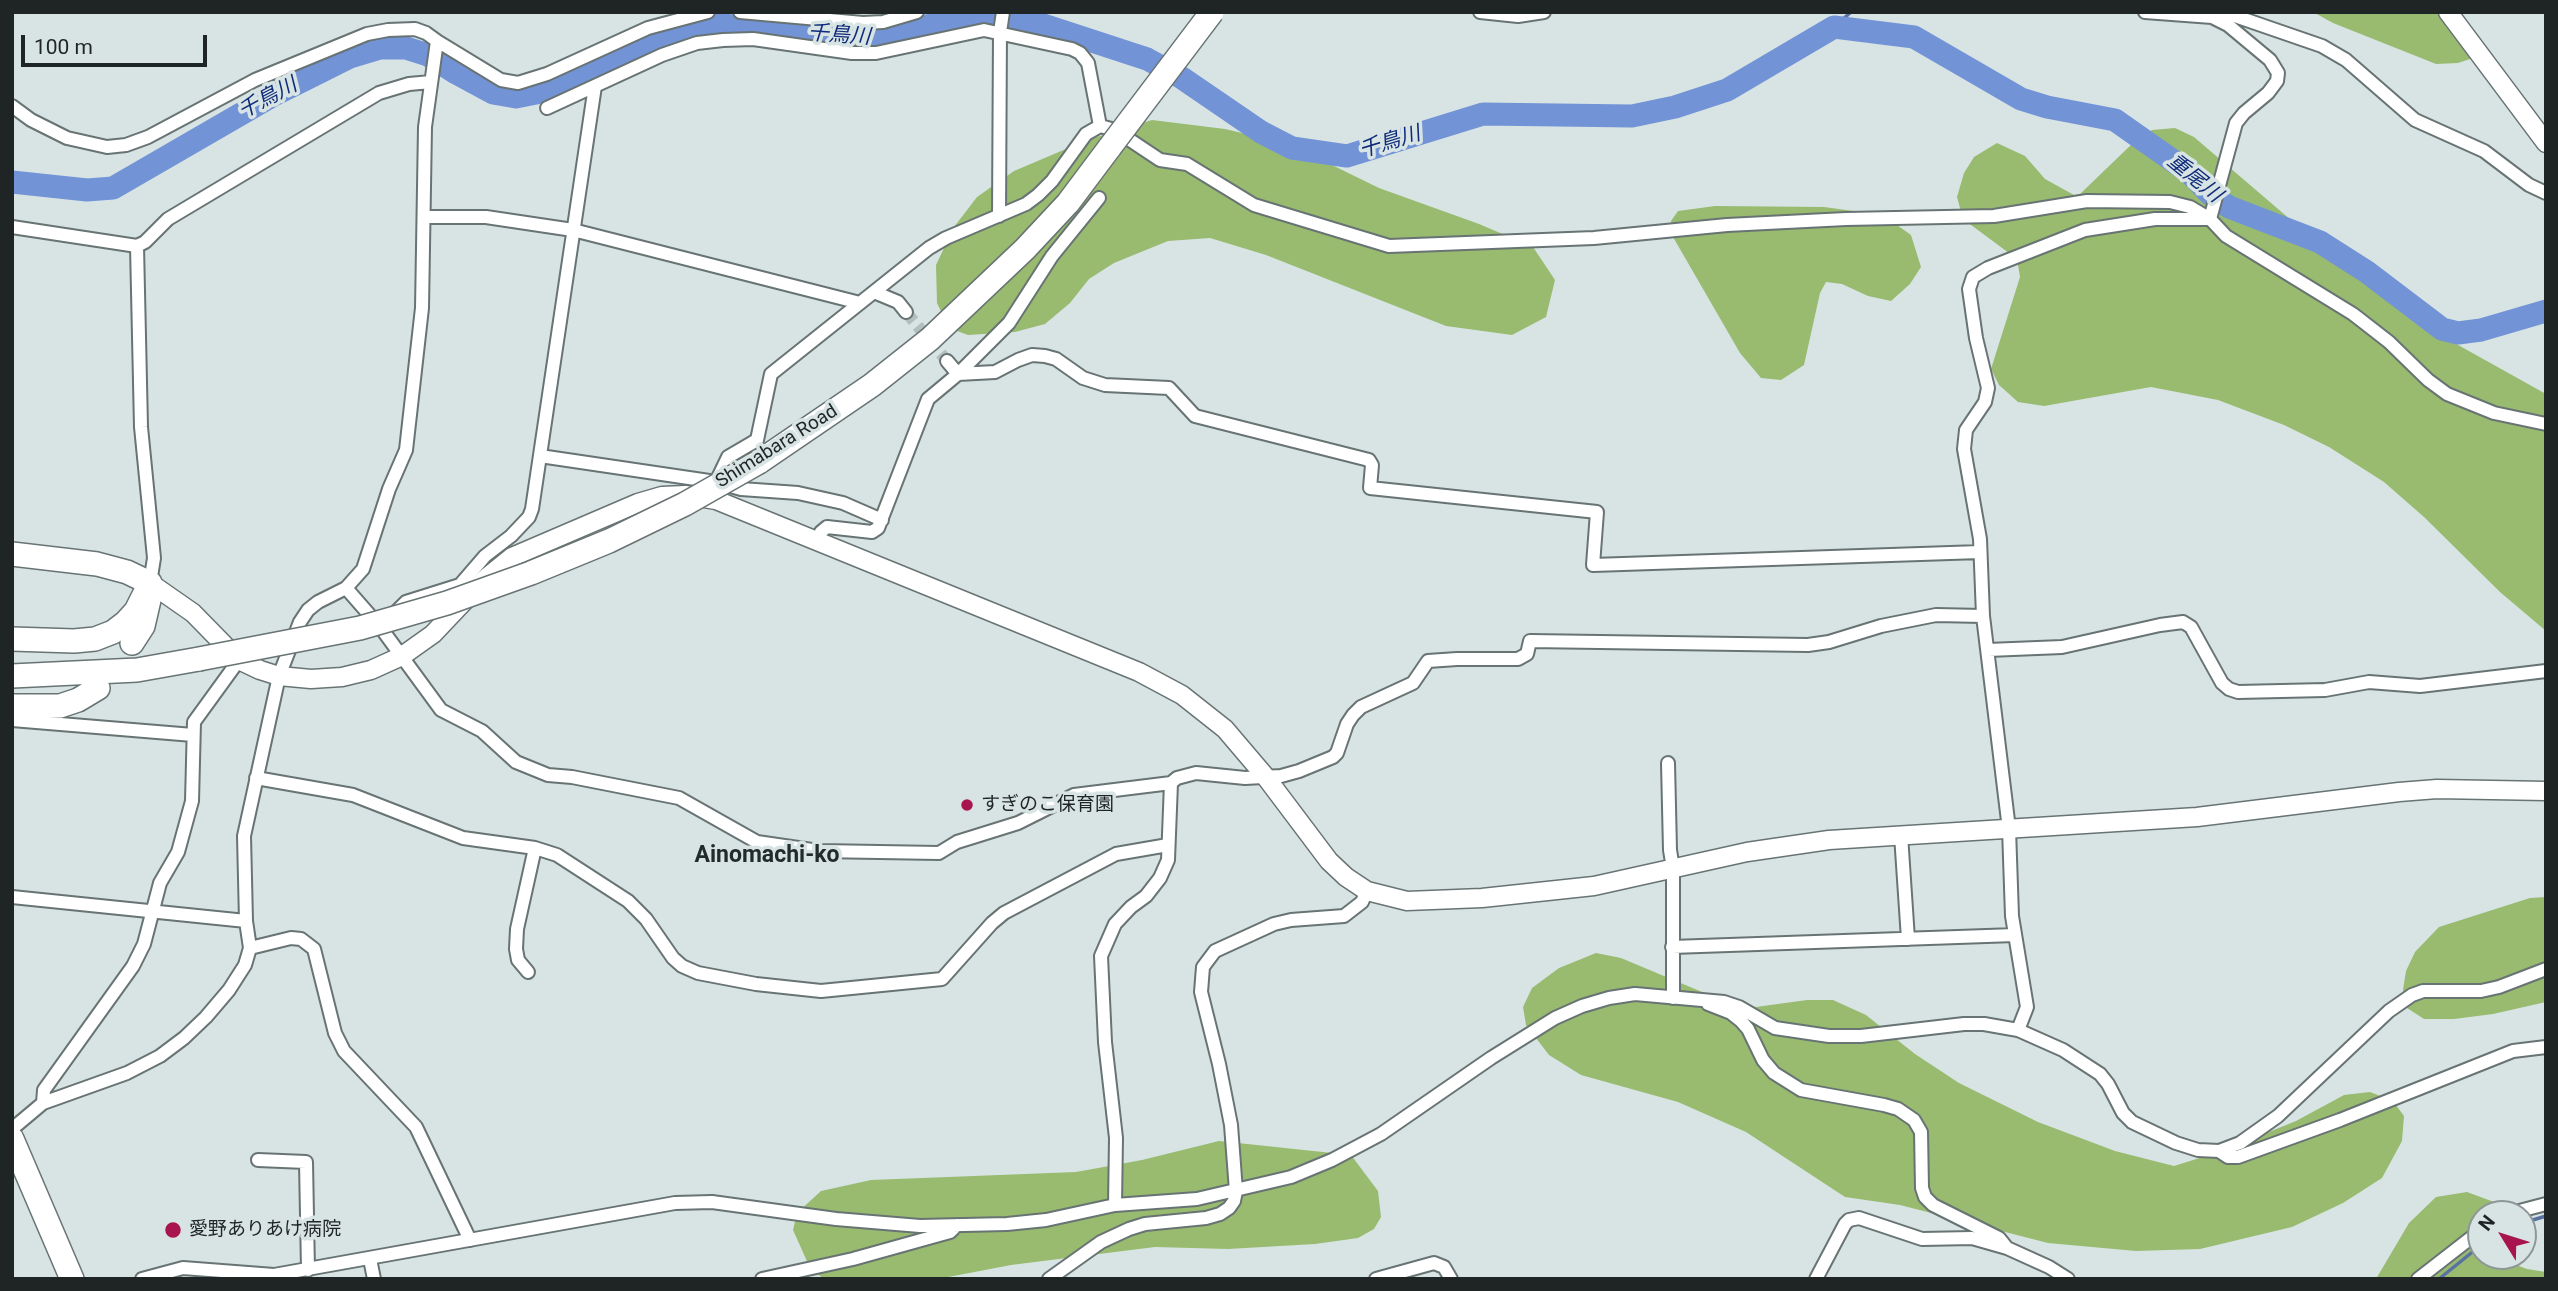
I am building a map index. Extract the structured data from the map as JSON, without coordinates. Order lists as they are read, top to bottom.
{
  "streets": {
    "highway": ["Shimabara Road"]
  },
  "districts": ["Ainomachi-ko"],
  "water": ["千鳥川", "重尾川"],
  "places": ["すぎのこ保育園", "愛野ありあけ病院"],
  "scale_bar": "100 m",
  "north": "top left"
}
